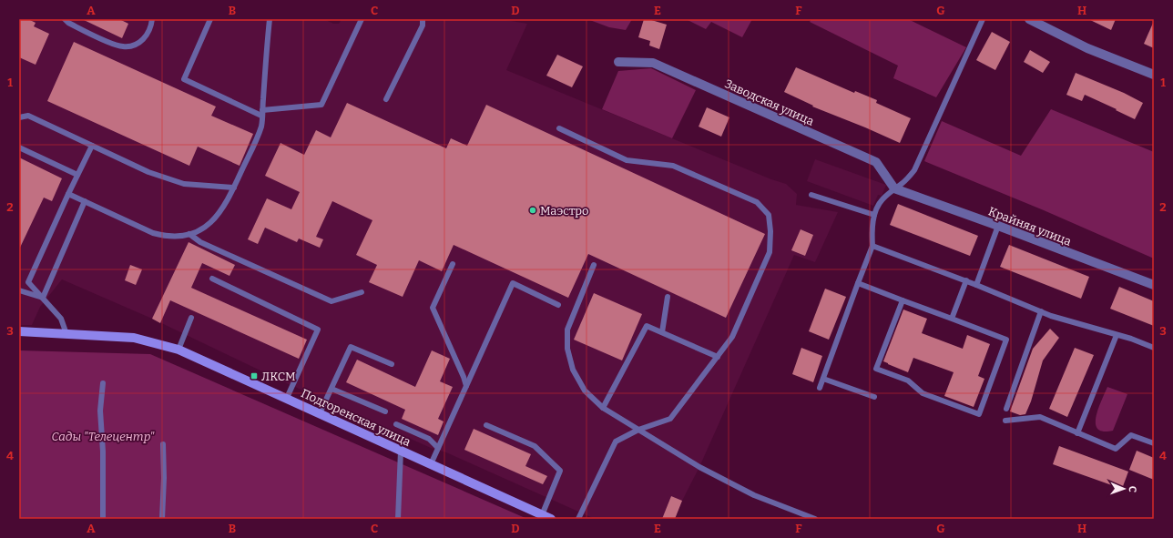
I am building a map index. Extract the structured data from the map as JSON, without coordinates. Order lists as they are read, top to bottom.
{
  "streets": {
    "street": ["Заводская улица", "Крайняя улица", "Подгоренская улица"]
  },
  "crossings": [
    ["Заводская улица", "Крайняя улица"]
  ],
  "parks": ["Сады \"Телецентр\""],
  "places": {
    "other": ["Маэстро"],
    "transit": ["ЛКСМ"]
  },
  "north": "right",
  "grid": {
    "columns": [
      "A",
      "B",
      "C",
      "D",
      "E",
      "F",
      "G",
      "H"
    ],
    "rows": [
      "1",
      "2",
      "3",
      "4"
    ]
  }
}
